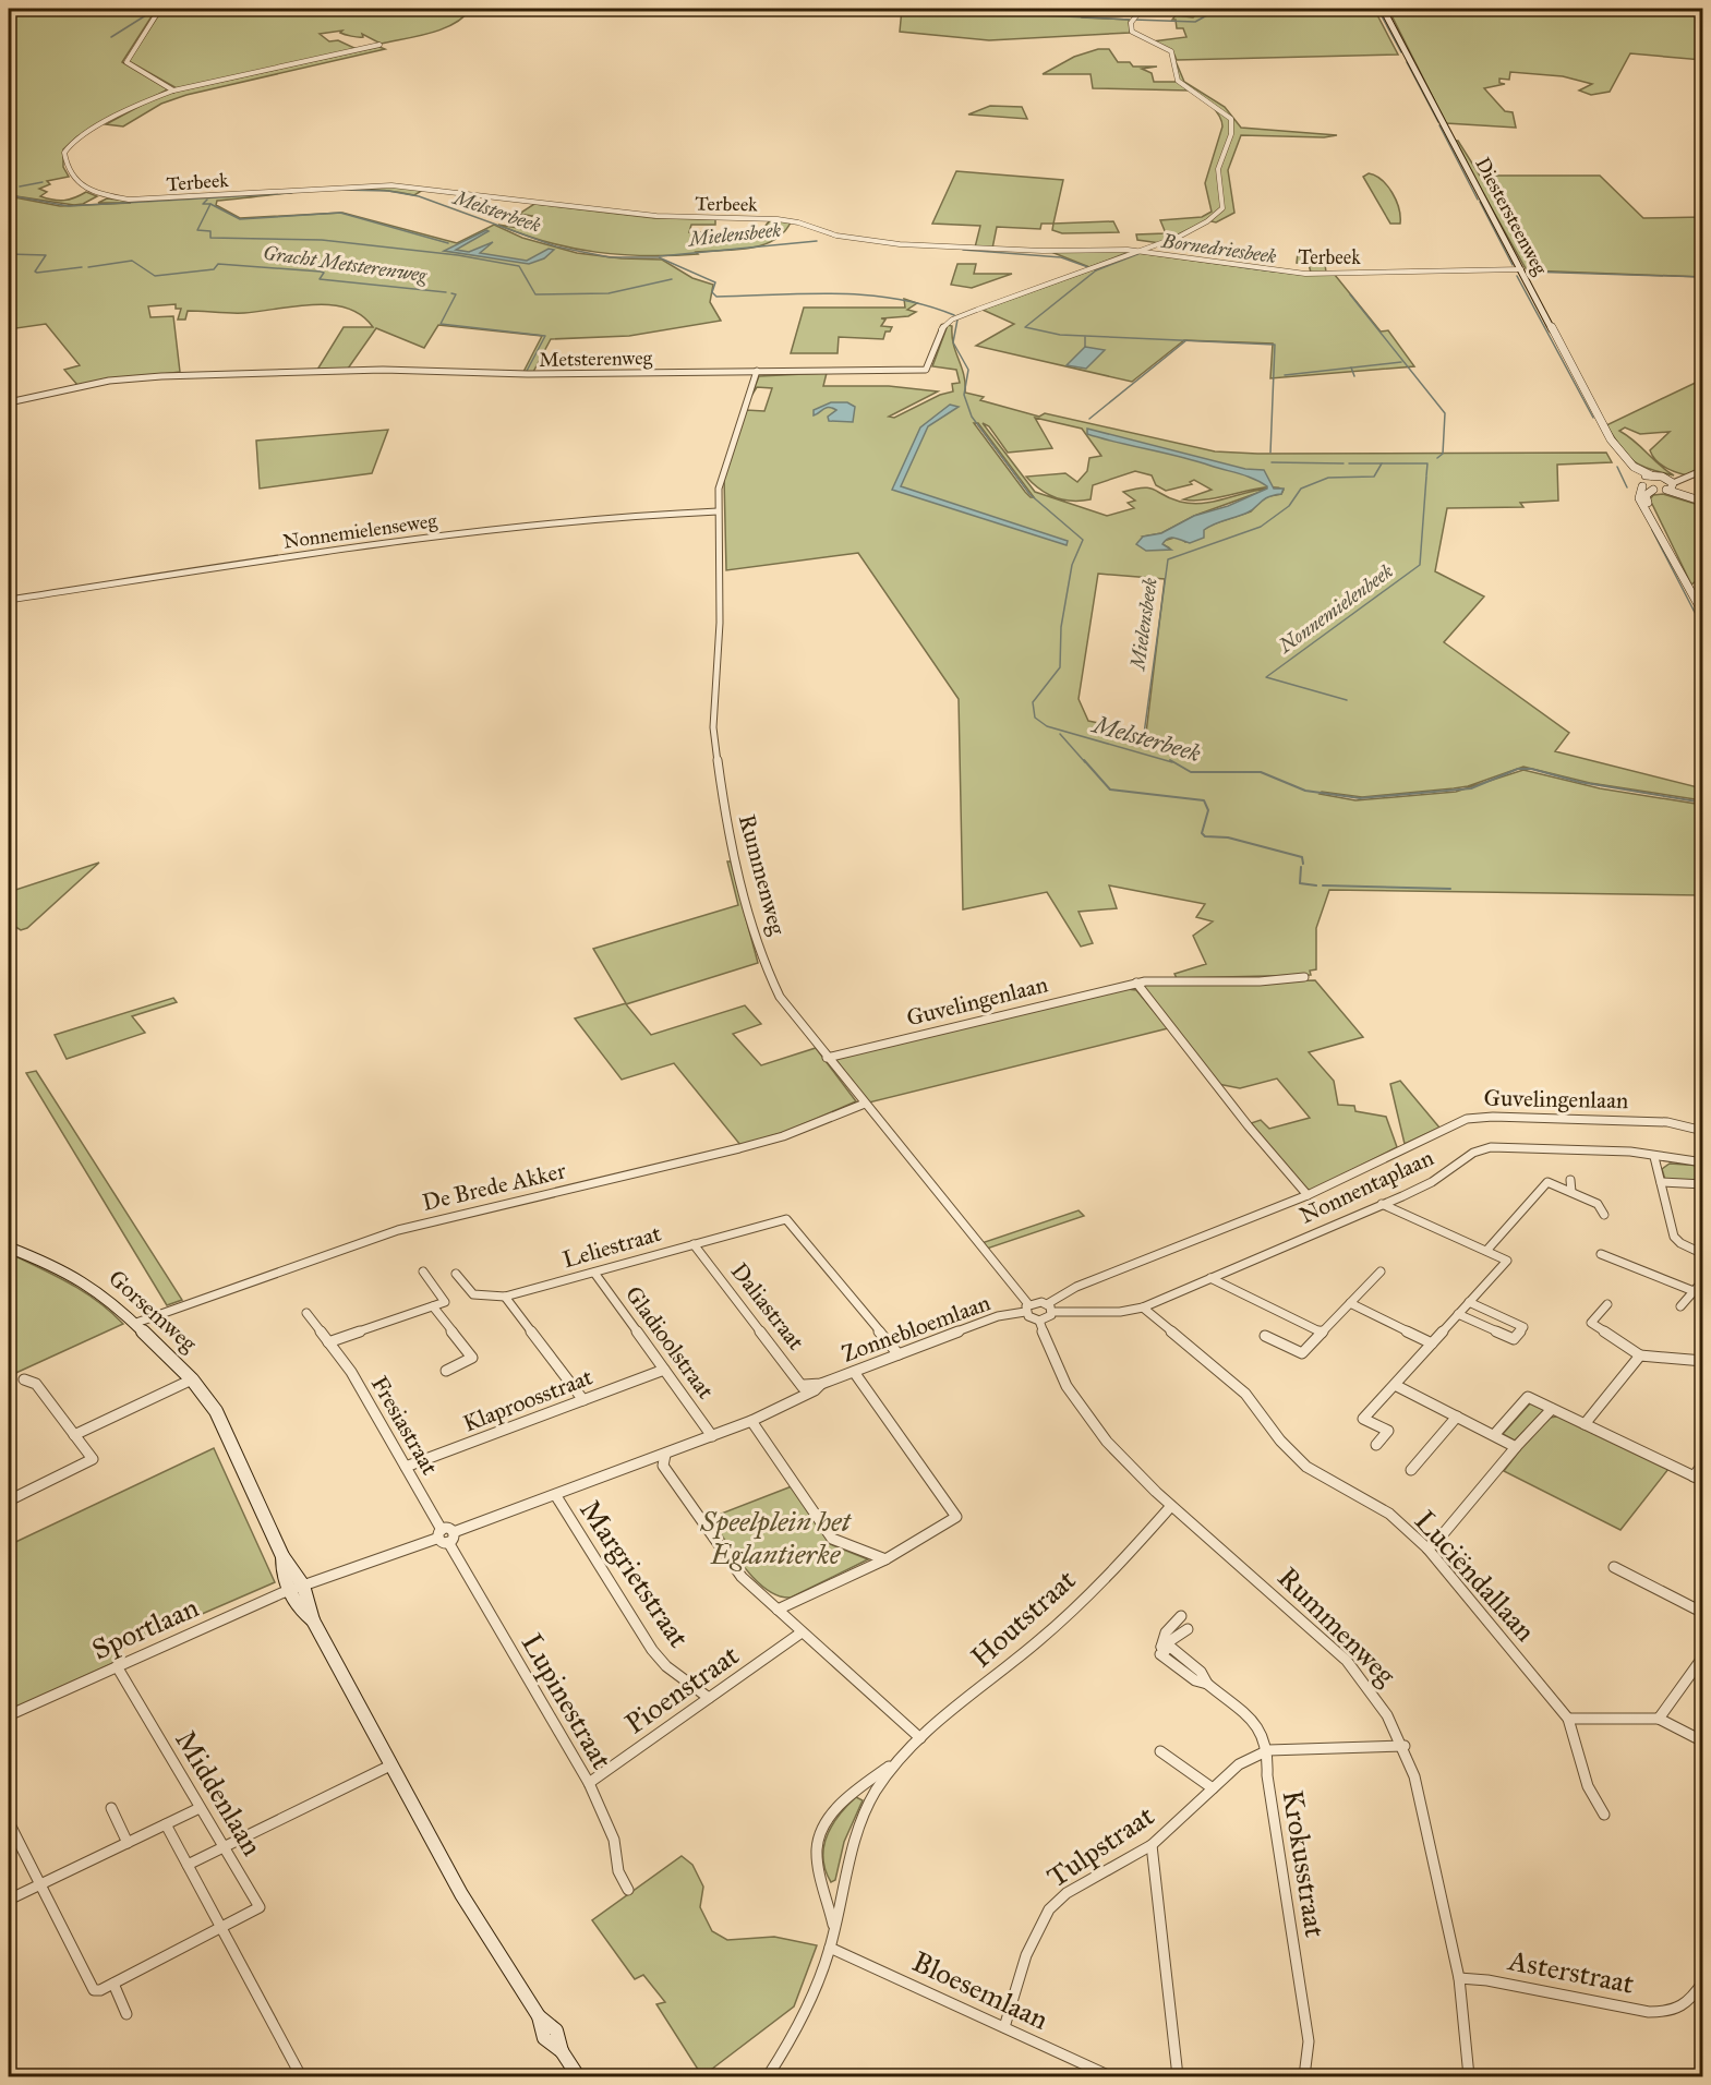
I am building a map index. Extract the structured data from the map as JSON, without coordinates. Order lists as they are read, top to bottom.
{
  "streets": {
    "main road": ["Diestersteenweg", "Gorsemweg"],
    "street": [
      "Terbeek",
      "Metsterenweg",
      "Nonnemielenseweg",
      "Rummenweg",
      "Guvelingenlaan",
      "De Brede Akker",
      "Nonnentaplaan",
      "Leliestraat",
      "Daliastraat",
      "Zonnebloemlaan",
      "Gladioolstraat",
      "Klaproosstraat",
      "Fresiastraat",
      "Margrietstraat",
      "Luciëndallaan",
      "Houtstraat",
      "Sportlaan",
      "Pioenstraat",
      "Lupinestraat",
      "Middenlaan",
      "Tulpstraat",
      "Krokusstraat",
      "Asterstraat",
      "Bloesemlaan"
    ]
  },
  "crossings": [
    ["Terbeek", "Diestersteenweg"],
    ["Terbeek", "Metsterenweg"],
    ["Metsterenweg", "Rummenweg"],
    ["Nonnemielenseweg", "Rummenweg"],
    ["Rummenweg", "Guvelingenlaan"],
    ["Rummenweg", "De Brede Akker"],
    ["Rummenweg", "Zonnebloemlaan"],
    ["Rummenweg", "Houtstraat"],
    ["Rummenweg", "Tulpstraat"],
    ["Rummenweg", "Asterstraat"],
    ["Guvelingenlaan", "Nonnentaplaan"],
    ["Guvelingenlaan", "Zonnebloemlaan"],
    ["De Brede Akker", "Gorsemweg"],
    ["Nonnentaplaan", "Zonnebloemlaan"],
    ["Nonnentaplaan", "Luciëndallaan"],
    ["Leliestraat", "Daliastraat"],
    ["Leliestraat", "Zonnebloemlaan"],
    ["Leliestraat", "Gladioolstraat"],
    ["Daliastraat", "Zonnebloemlaan"],
    ["Gorsemweg", "Sportlaan"],
    ["Zonnebloemlaan", "Gladioolstraat"],
    ["Zonnebloemlaan", "Margrietstraat"],
    ["Zonnebloemlaan", "Lupinestraat"],
    ["Gladioolstraat", "Klaproosstraat"],
    ["Klaproosstraat", "Fresiastraat"],
    ["Margrietstraat", "Pioenstraat"],
    ["Houtstraat", "Bloesemlaan"],
    ["Sportlaan", "Middenlaan"],
    ["Pioenstraat", "Lupinestraat"],
    ["Tulpstraat", "Krokusstraat"],
    ["Tulpstraat", "Bloesemlaan"]
  ],
  "water": [
    "Melsterbeek",
    "Mielensbeek",
    "Bornedriesbeek",
    "Gracht Metsterenweg",
    "Nonnemielenbeek"
  ],
  "parks": ["Speelplein het Eglantierke"]
}
